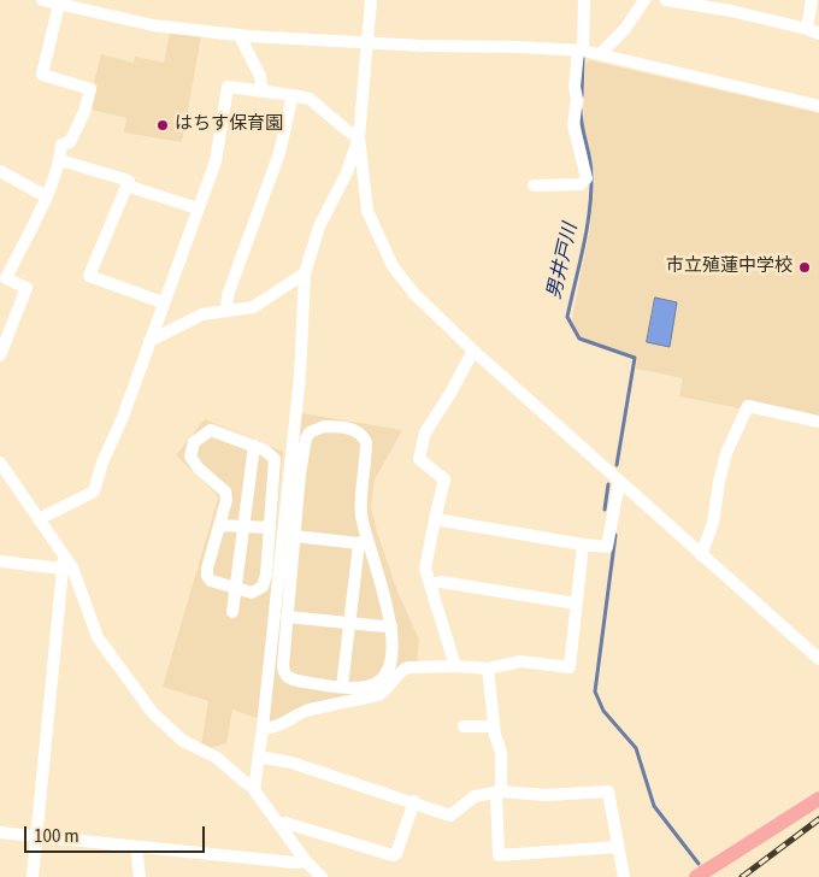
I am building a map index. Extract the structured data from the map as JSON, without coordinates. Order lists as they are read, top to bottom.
{
  "water": ["男井戸川"],
  "places": ["はちす保育園", "市立殖蓮中学校"],
  "scale_bar": "100 m"
}
